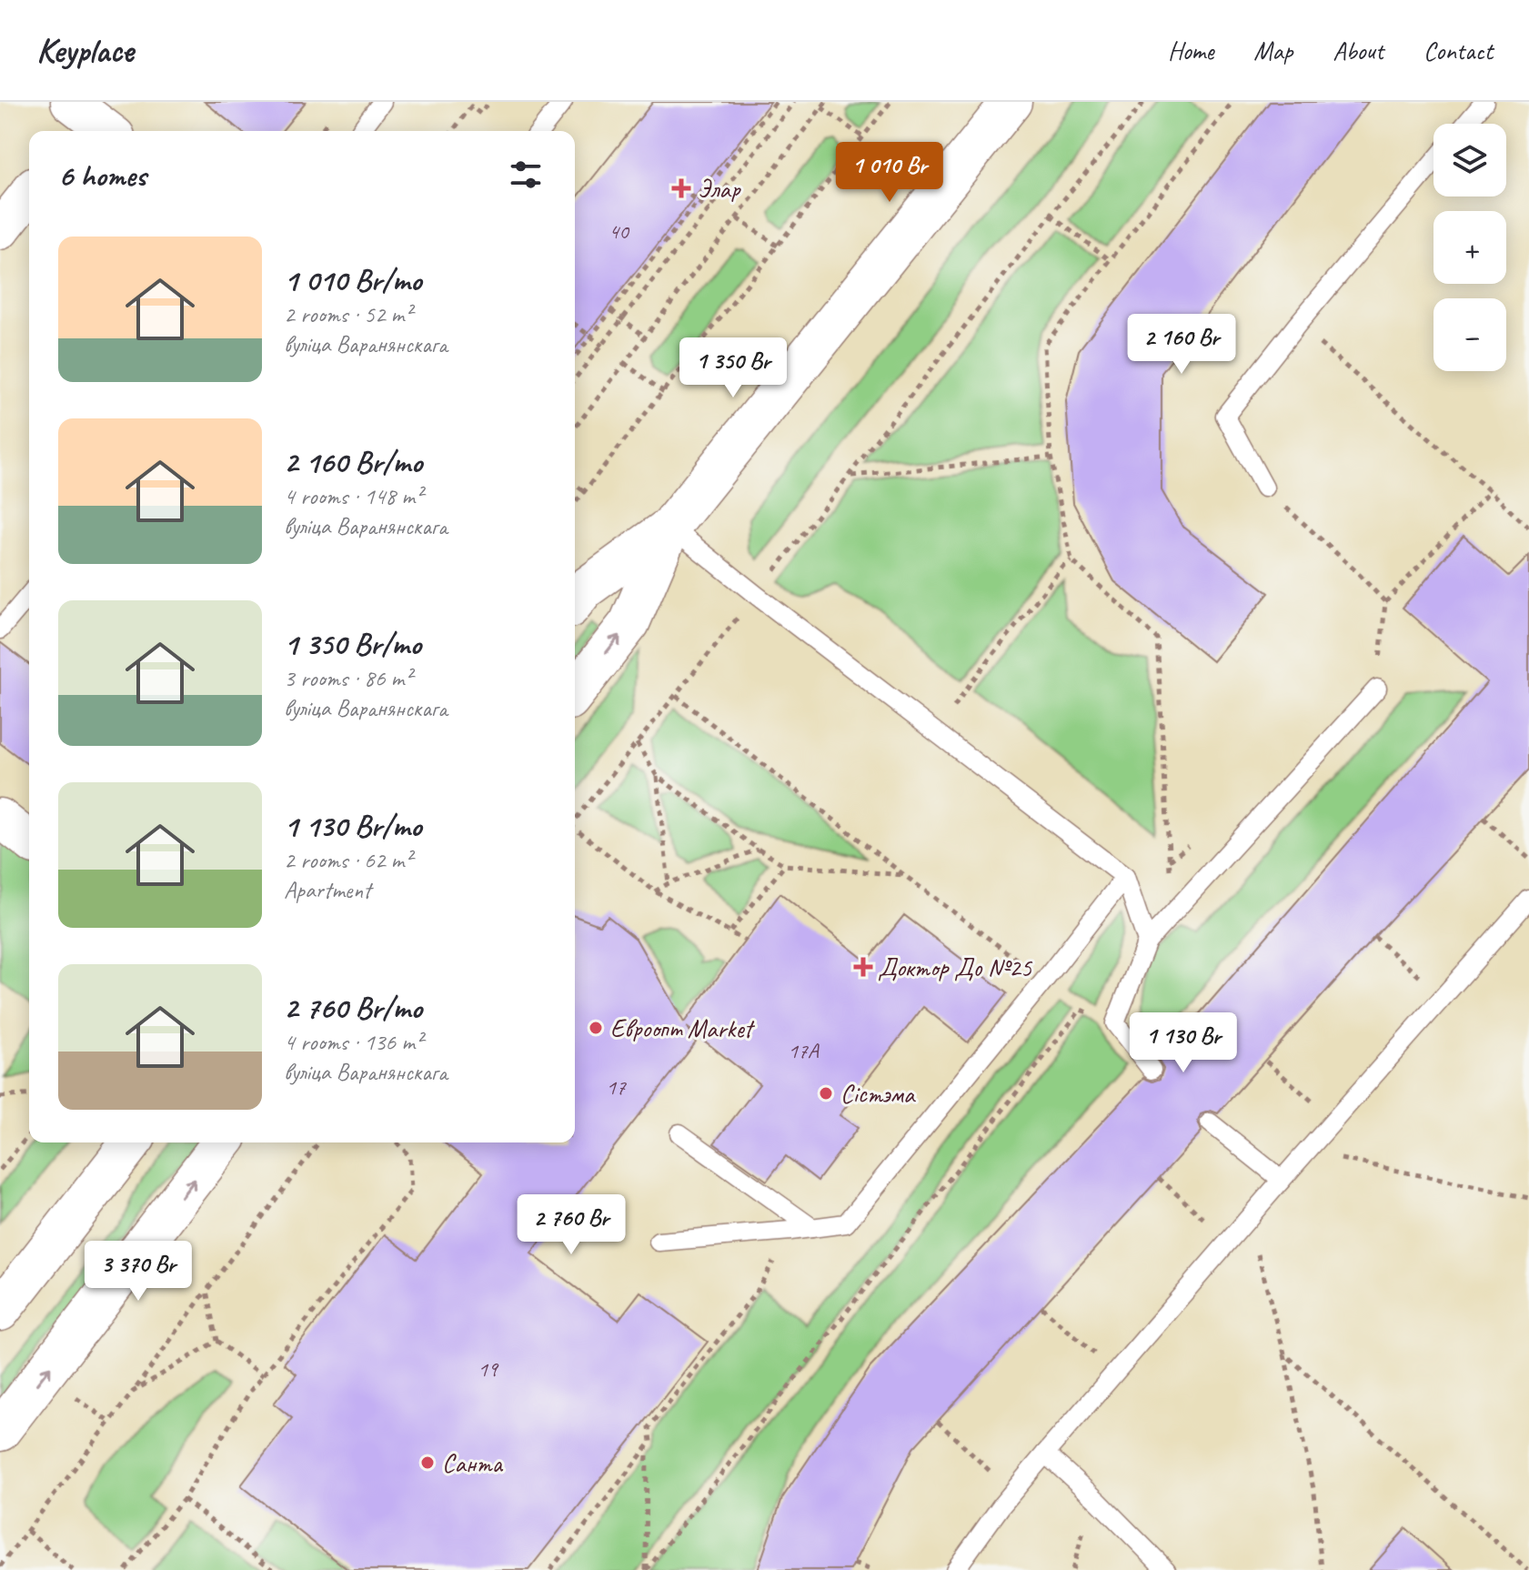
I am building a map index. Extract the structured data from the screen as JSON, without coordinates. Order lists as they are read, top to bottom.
{
  "places": {
    "health": ["Элар", "Доктор До №25"],
    "other": ["Евроопт Market", "Сістэма", "Санта"]
  },
  "house_numbers": [
    "40",
    "17А",
    "17",
    "19"
  ],
  "page": {
    "header": "Keyplace",
    "nav": [
      "Home",
      "Map",
      "About",
      "Contact"
    ],
    "map_buttons": ["+", "−"],
    "heading": "6 homes",
    "price": [
      "1 010 Br",
      "2 160 Br",
      "1 350 Br",
      "1 130 Br",
      "2 760 Br",
      "3 370 Br"
    ],
    "list": [
      {
        "name": "1 010 Br/mo",
        "note": "2 rooms · 52 m² · вуліца Варанянскага"
      },
      {
        "name": "2 160 Br/mo",
        "note": "4 rooms · 148 m² · вуліца Варанянскага"
      },
      {
        "name": "1 350 Br/mo",
        "note": "3 rooms · 86 m² · вуліца Варанянскага"
      },
      {
        "name": "1 130 Br/mo",
        "note": "2 rooms · 62 m² · Apartment"
      },
      {
        "name": "2 760 Br/mo",
        "note": "4 rooms · 136 m² · вуліца Варанянскага"
      }
    ]
  }
}
